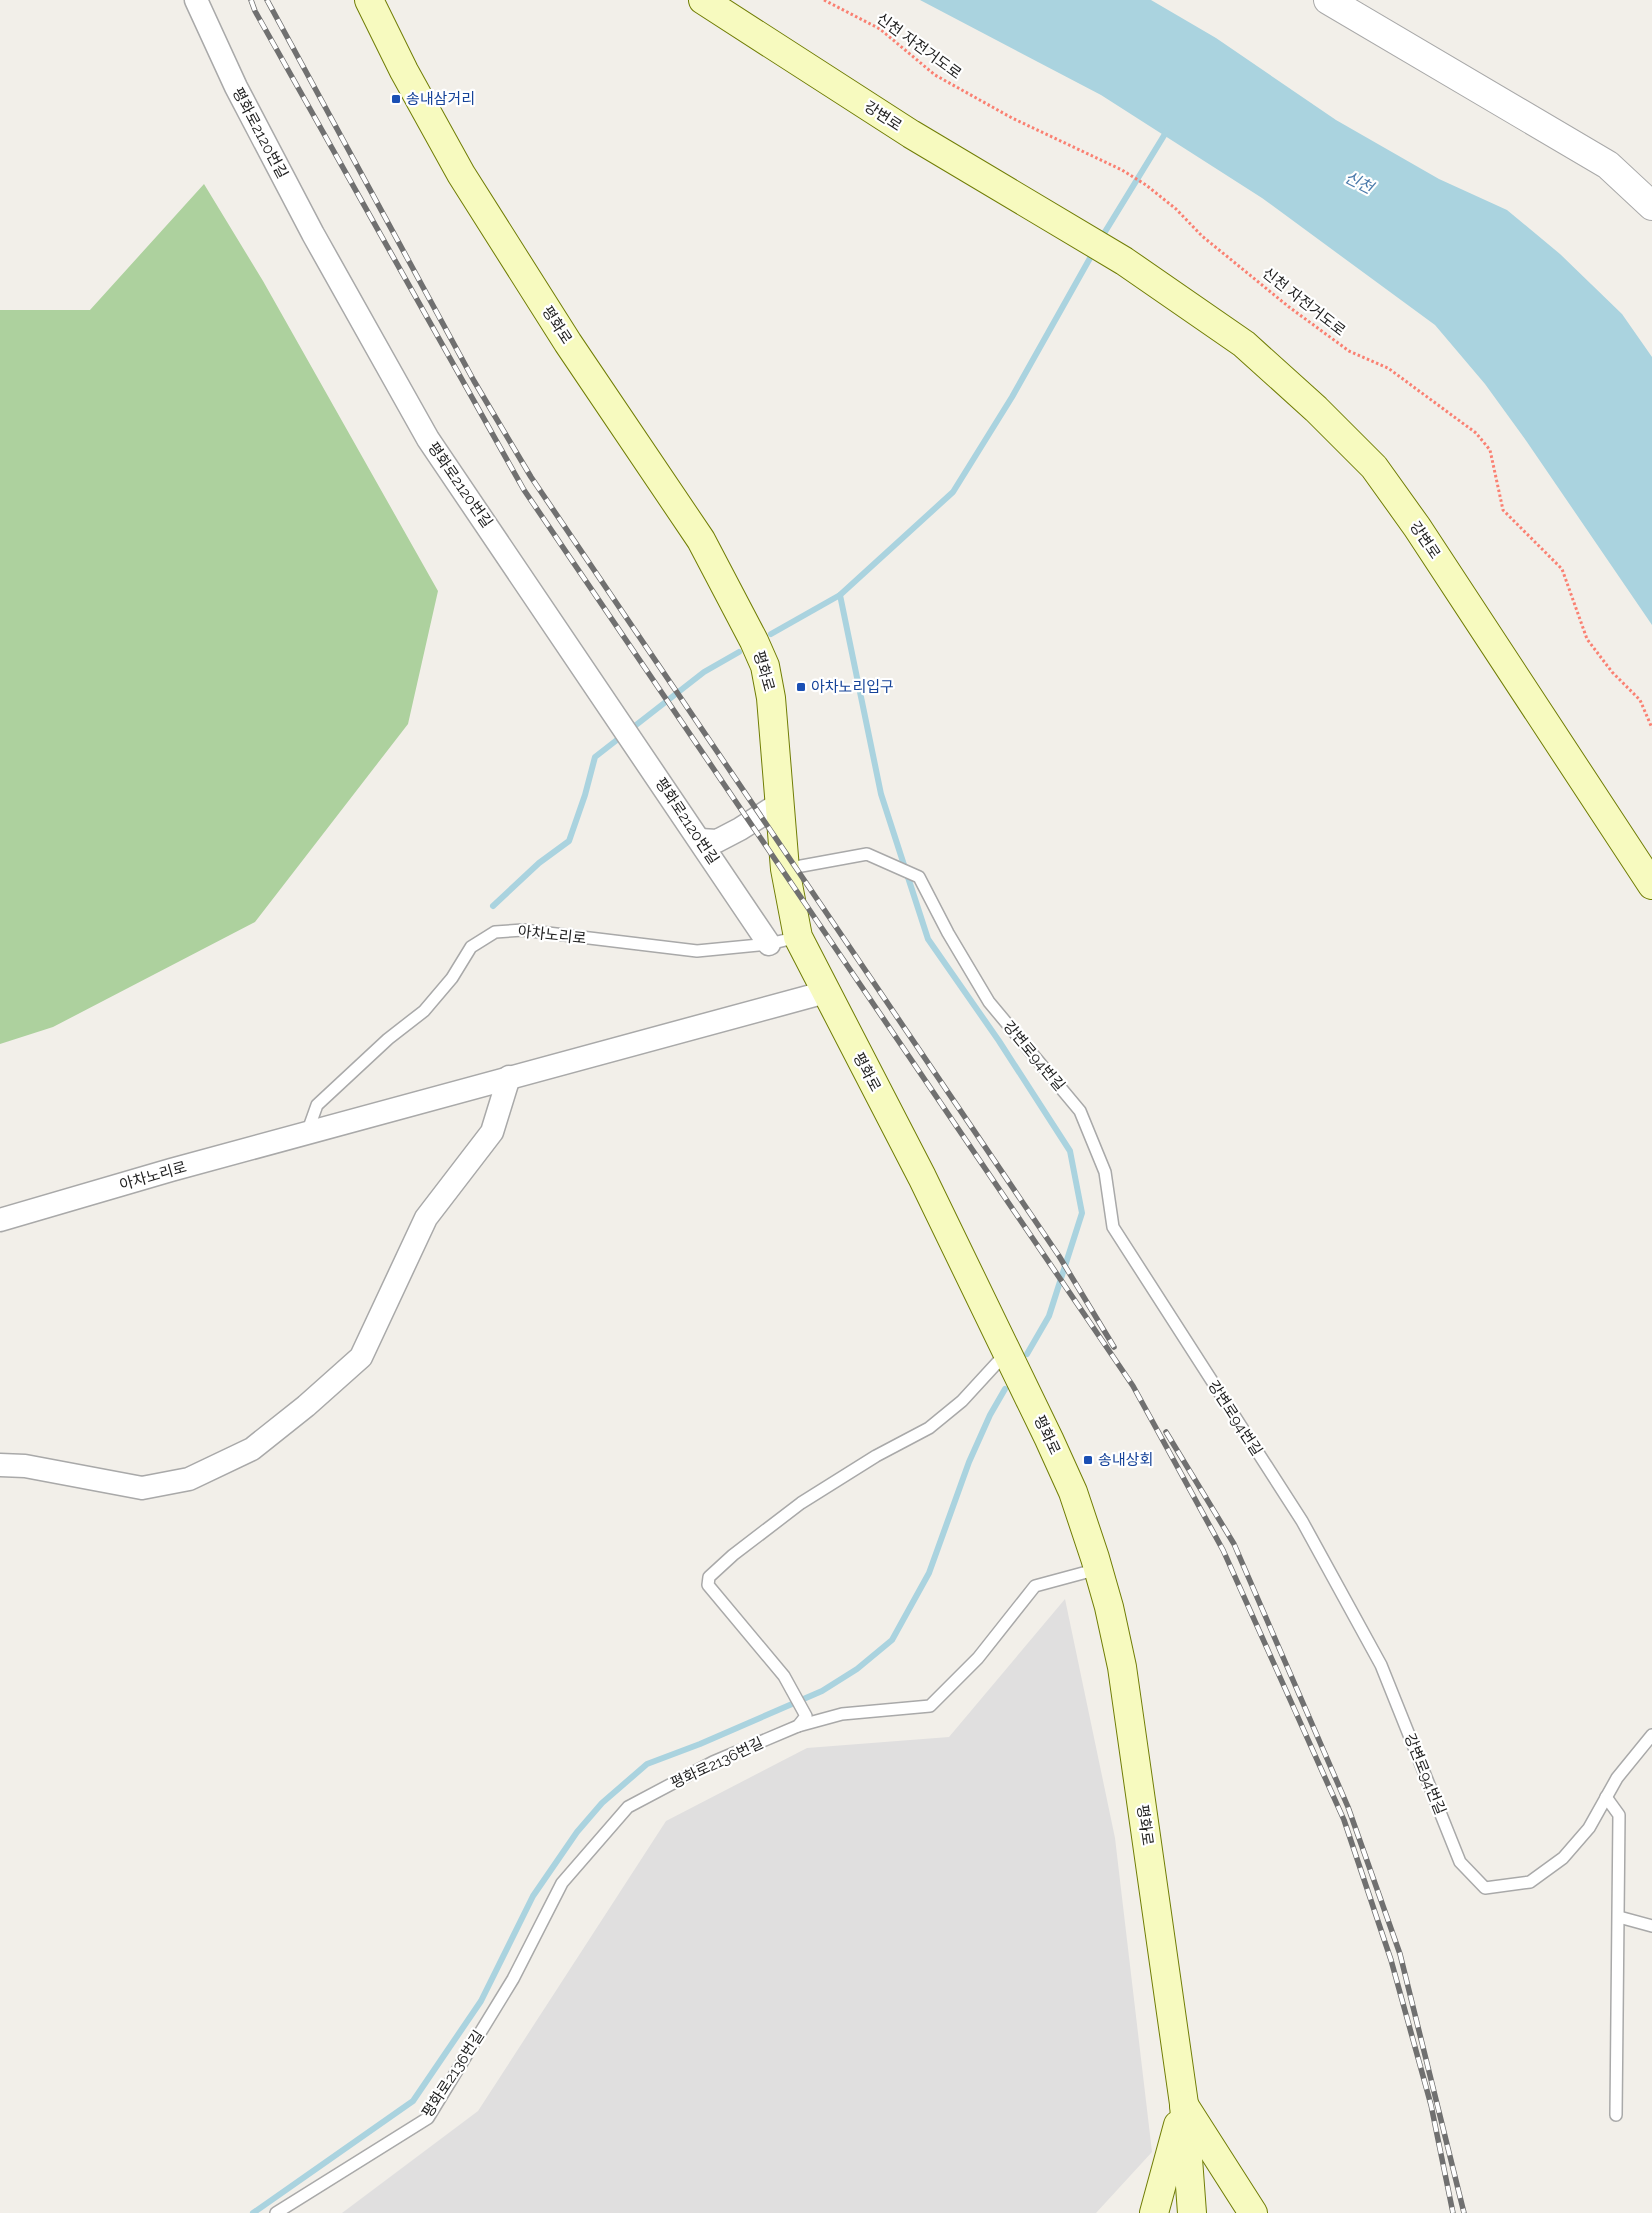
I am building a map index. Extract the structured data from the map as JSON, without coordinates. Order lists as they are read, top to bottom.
{
  "streets": {
    "main road": ["강변로", "평화로"],
    "street": ["평화로2120번길", "아차노리로"],
    "lane": ["강변로94번길", "평화로2136번길"],
    "path": ["신천 자전거도로"]
  },
  "crossings": [
    ["평화로2120번길", "아차노리로"],
    ["평화로", "아차노리로"],
    ["평화로", "강변로94번길"],
    ["평화로", "평화로2136번길"]
  ],
  "water": ["신천"],
  "places": {
    "transit": ["송내삼거리", "아차노리입구", "송내상회"]
  }
}
